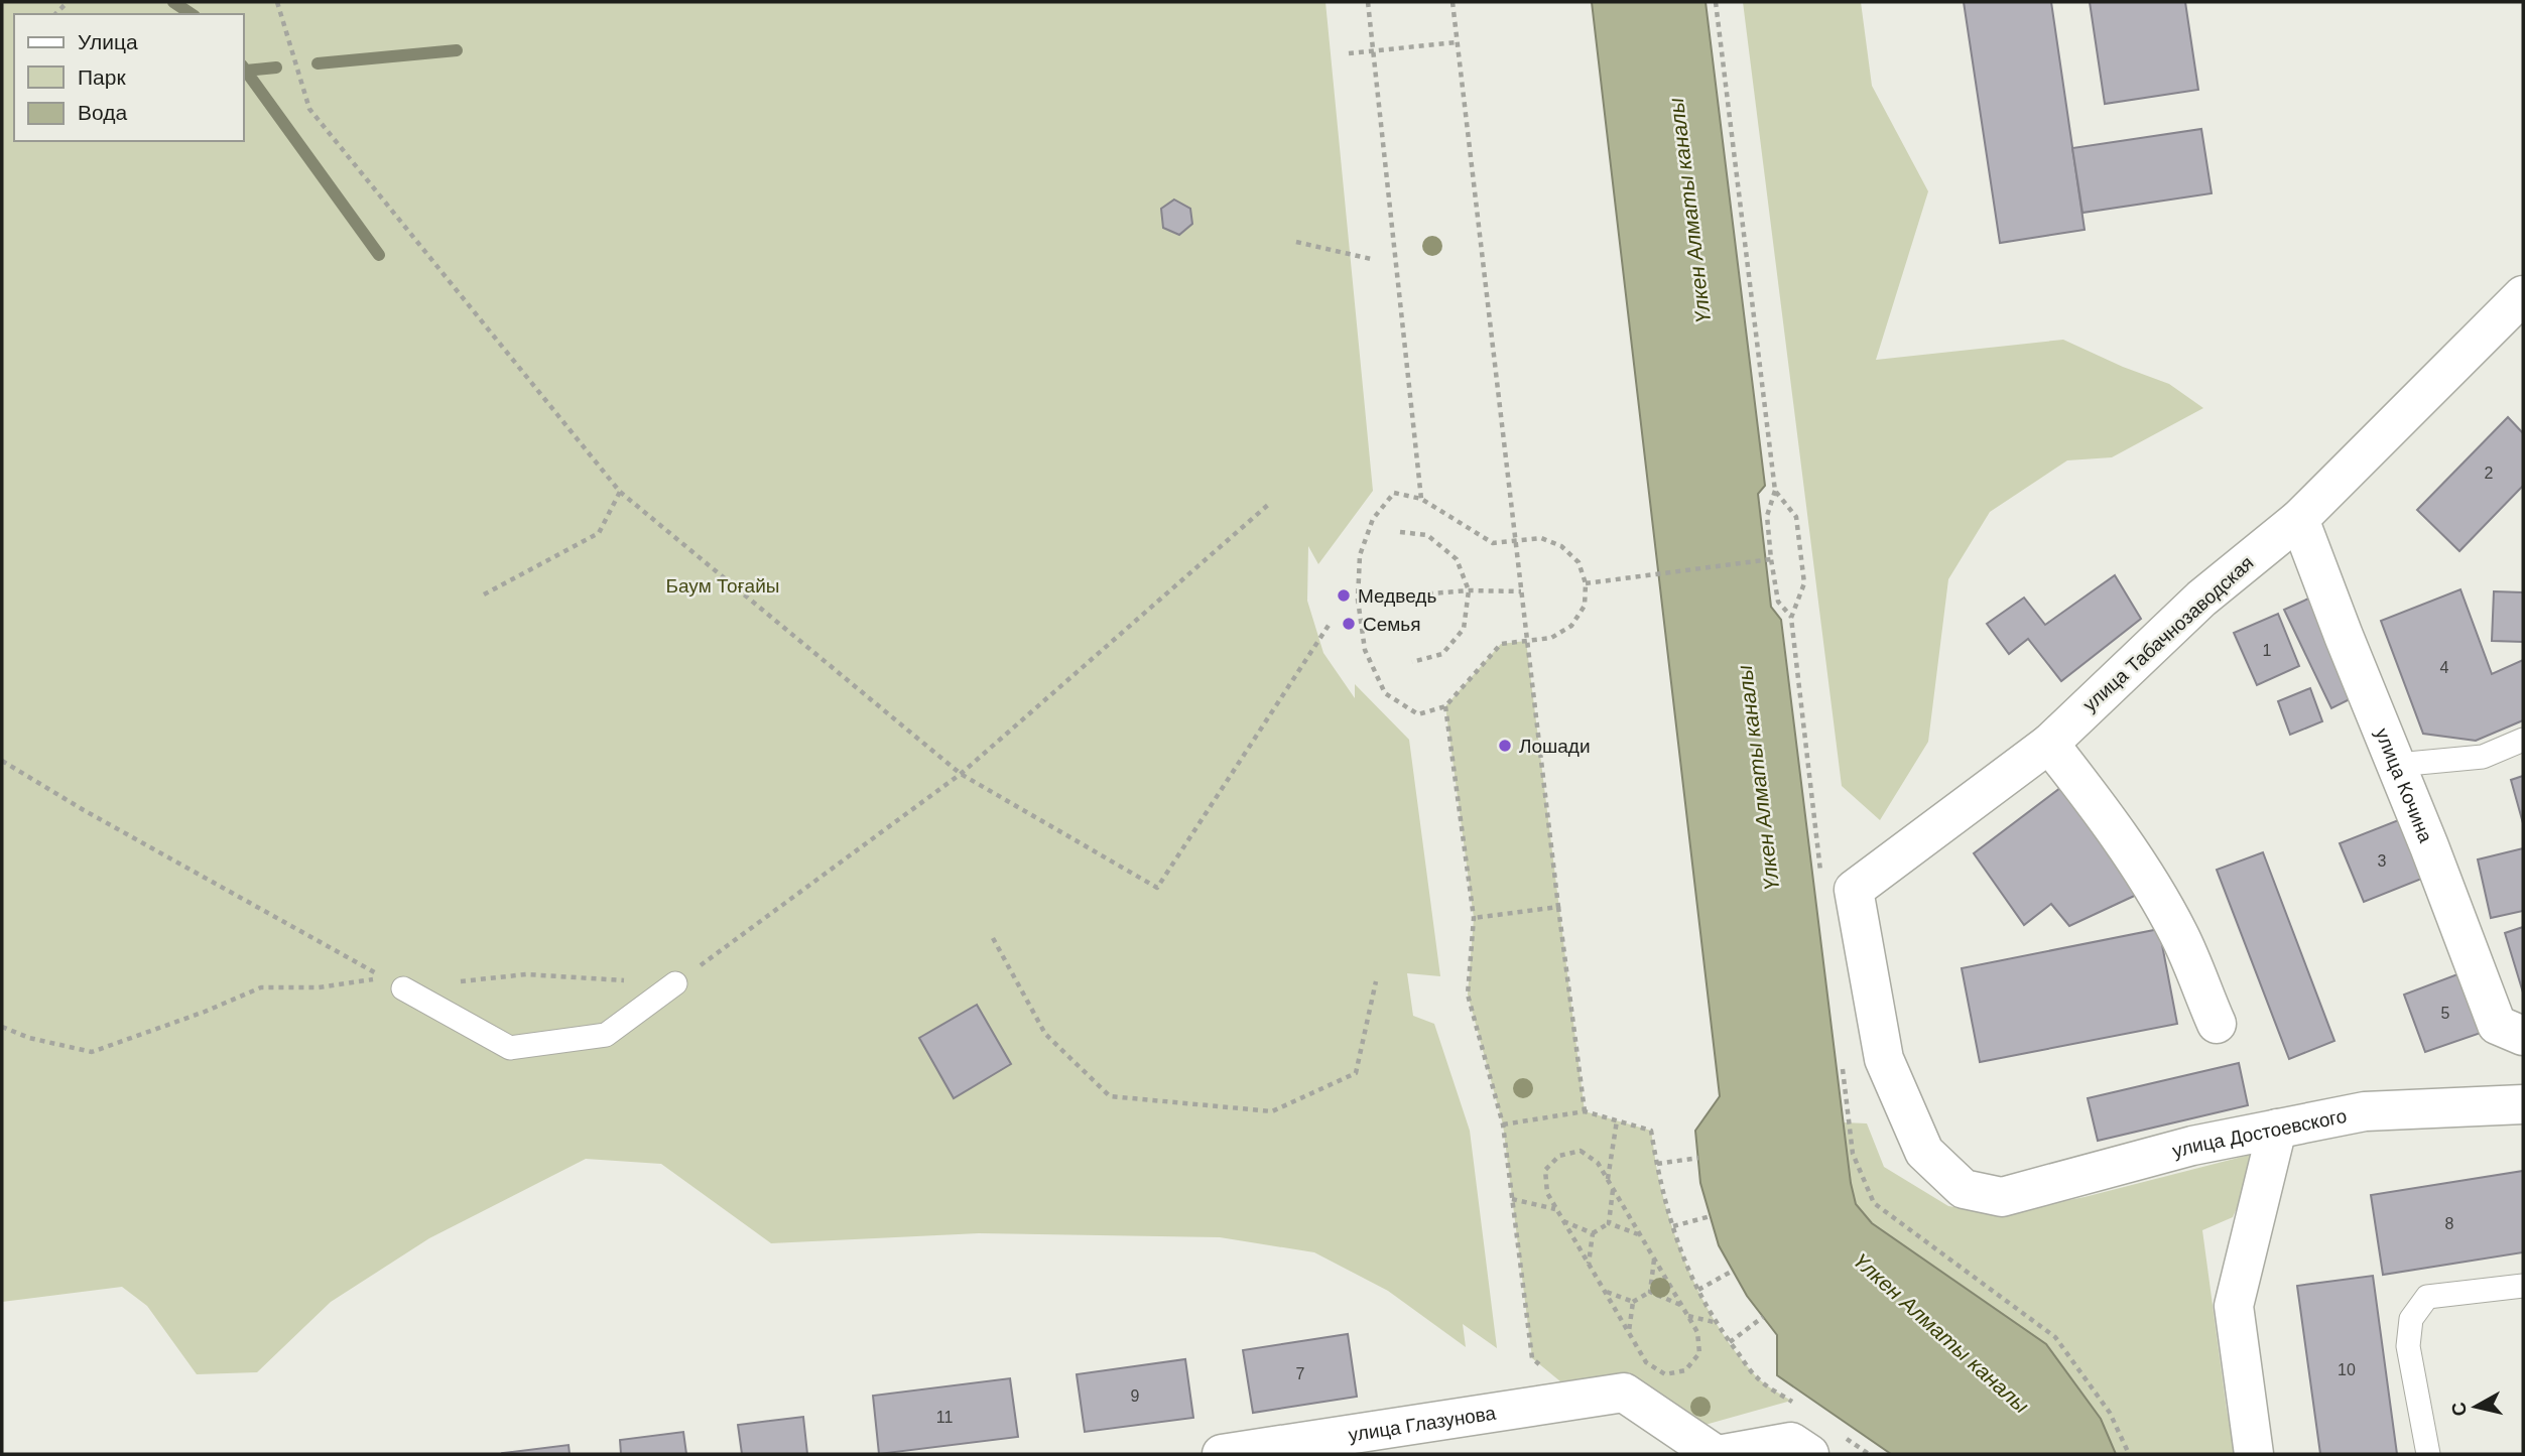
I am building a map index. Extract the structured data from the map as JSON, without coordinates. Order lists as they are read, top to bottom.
{
  "streets": {
    "street": [
      "улица Табачнозаводская",
      "улица Кочина",
      "улица Достоевского",
      "улица Глазунова"
    ]
  },
  "crossings": [
    ["улица Табачнозаводская", "улица Кочина"],
    ["улица Табачнозаводская", "улица Достоевского"]
  ],
  "water": ["Үлкен Алматы каналы"],
  "parks": ["Баум Тоғайы"],
  "places": ["Медведь", "Семья", "Лошади"],
  "house_numbers": [
    "2",
    "1",
    "4",
    "3",
    "5",
    "8",
    "10",
    "7",
    "9",
    "11"
  ],
  "legend": ["Улица", "Парк", "Вода"],
  "north": "left"
}
